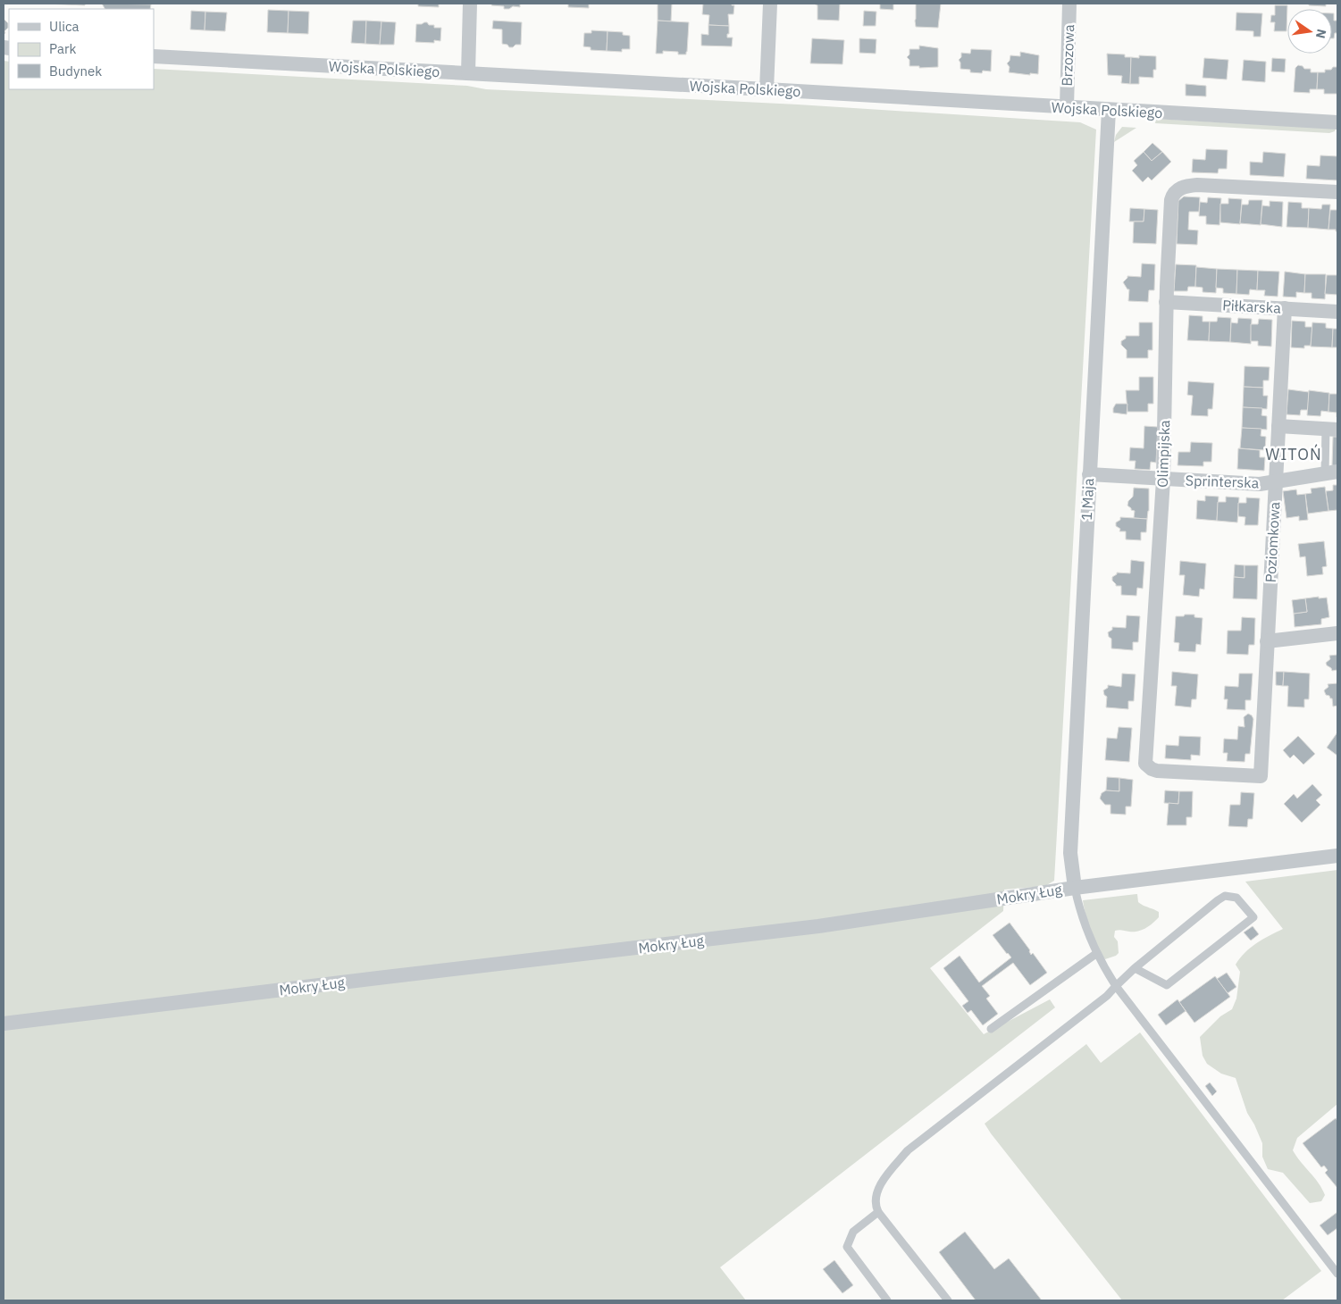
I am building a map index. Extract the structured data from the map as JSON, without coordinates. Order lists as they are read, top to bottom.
{
  "streets": {
    "street": [
      "Brzozowa",
      "Wojska Polskiego",
      "Piłkarska",
      "Olimpijska",
      "Sprinterska",
      "1 Maja",
      "Poziomkowa",
      "Mokry Ług"
    ]
  },
  "crossings": [
    ["Brzozowa", "Wojska Polskiego"],
    ["Wojska Polskiego", "1 Maja"],
    ["Piłkarska", "Olimpijska"],
    ["Piłkarska", "Poziomkowa"],
    ["Olimpijska", "Sprinterska"],
    ["Olimpijska", "Poziomkowa"],
    ["Sprinterska", "1 Maja"],
    ["Sprinterska", "Poziomkowa"],
    ["1 Maja", "Mokry Ług"]
  ],
  "districts": ["WITOŃ"],
  "legend": ["Ulica", "Park", "Budynek"],
  "north": "right"
}
